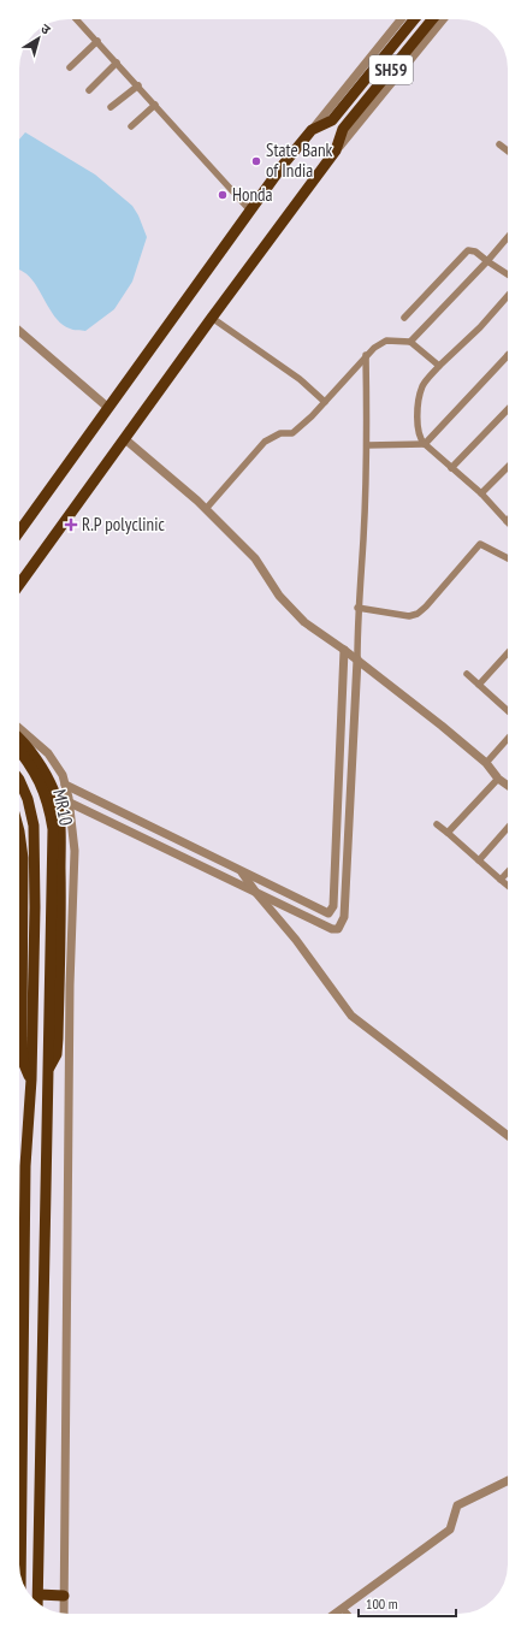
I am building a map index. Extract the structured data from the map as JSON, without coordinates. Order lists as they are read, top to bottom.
{
  "streets": {
    "main road": ["SH59", "MR10"]
  },
  "places": {
    "other": ["State Bank of India", "Honda"],
    "health": ["R.P polyclinic"]
  },
  "scale_bar": "100 m",
  "north": "top right"
}
